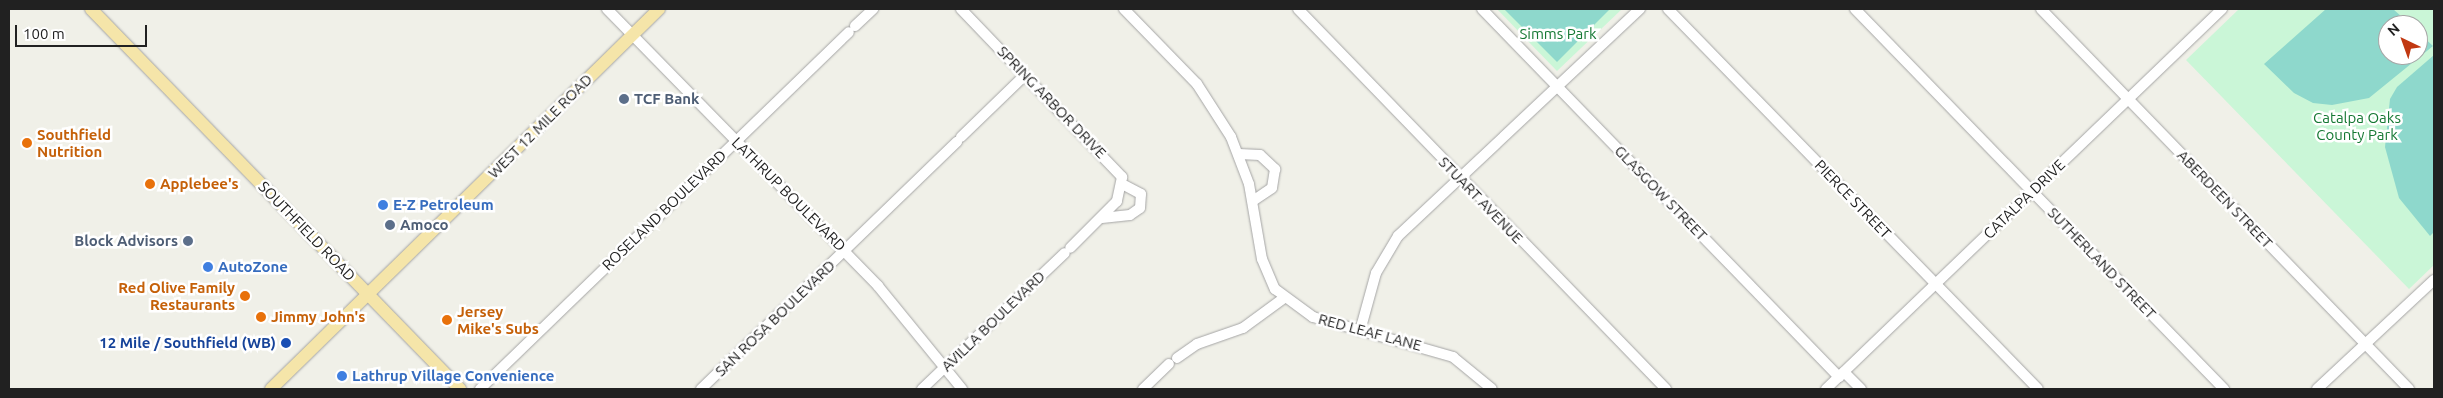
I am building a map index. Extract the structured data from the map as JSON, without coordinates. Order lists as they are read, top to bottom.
{
  "streets": {
    "main road": ["WEST 12 MILE ROAD", "SOUTHFIELD ROAD"],
    "street": [
      "SPRING ARBOR DRIVE",
      "GLASGOW STREET",
      "LATHRUP BOULEVARD",
      "PIERCE STREET",
      "CATALPA DRIVE",
      "ABERDEEN STREET",
      "STUART AVENUE",
      "ROSELAND BOULEVARD",
      "SUTHERLAND STREET",
      "SAN ROSA BOULEVARD",
      "AVILLA BOULEVARD",
      "RED LEAF LANE"
    ]
  },
  "crossings": [
    ["SPRING ARBOR DRIVE", "SAN ROSA BOULEVARD"],
    ["SPRING ARBOR DRIVE", "AVILLA BOULEVARD"],
    ["WEST 12 MILE ROAD", "LATHRUP BOULEVARD"],
    ["WEST 12 MILE ROAD", "SOUTHFIELD ROAD"],
    ["GLASGOW STREET", "CATALPA DRIVE"],
    ["LATHRUP BOULEVARD", "ROSELAND BOULEVARD"],
    ["LATHRUP BOULEVARD", "SAN ROSA BOULEVARD"],
    ["LATHRUP BOULEVARD", "AVILLA BOULEVARD"],
    ["PIERCE STREET", "CATALPA DRIVE"],
    ["CATALPA DRIVE", "ABERDEEN STREET"],
    ["CATALPA DRIVE", "SUTHERLAND STREET"]
  ],
  "parks": ["Simms Park", "Catalpa Oaks County Park"],
  "places": [
    "TCF Bank",
    "Southfield Nutrition",
    "Applebee's",
    "E-Z Petroleum",
    "Amoco",
    "Block Advisors",
    "AutoZone",
    "Red Olive Family Restaurants",
    "Jimmy John's",
    "Jersey Mike's Subs",
    "12 Mile / Southfield (WB)",
    "Lathrup Village Convenience"
  ],
  "scale_bar": "100 m",
  "north": "top left"
}
